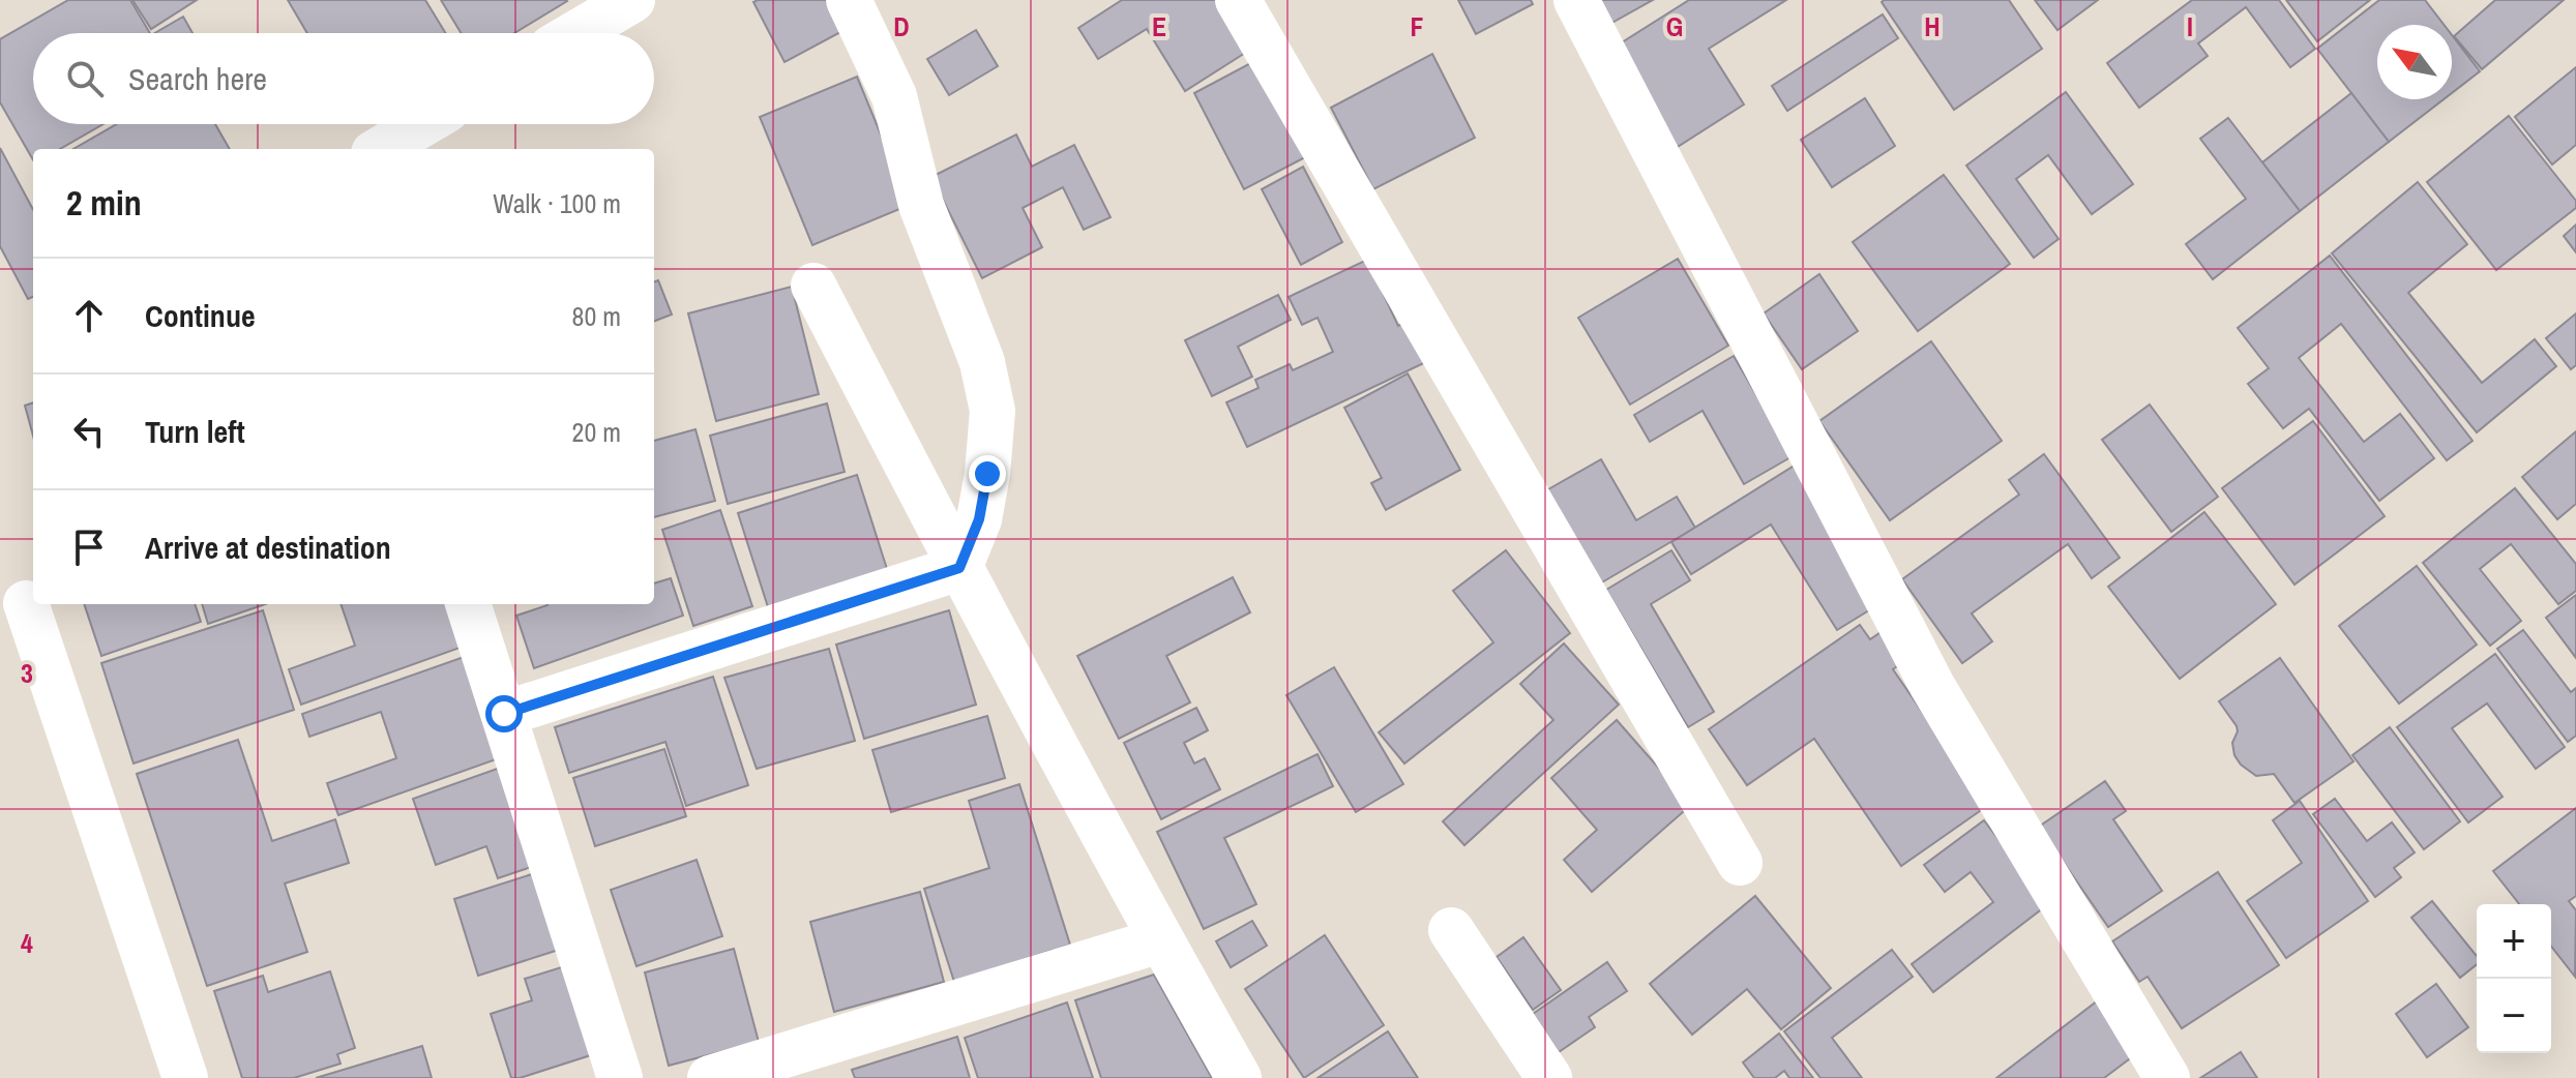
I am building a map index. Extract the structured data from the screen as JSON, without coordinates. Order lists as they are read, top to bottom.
{
  "north": "top left",
  "page": {
    "search": "Search here",
    "heading": ["2 min", "Walk · 100 m"],
    "list": [
      ["Continue", "80 m"],
      ["Turn left", "20 m"],
      "Arrive at destination"
    ],
    "map_buttons": ["+", "−"]
  },
  "grid": {
    "columns": [
      "D",
      "E",
      "F",
      "G",
      "H",
      "I"
    ],
    "rows": ["3", "4"]
  }
}
